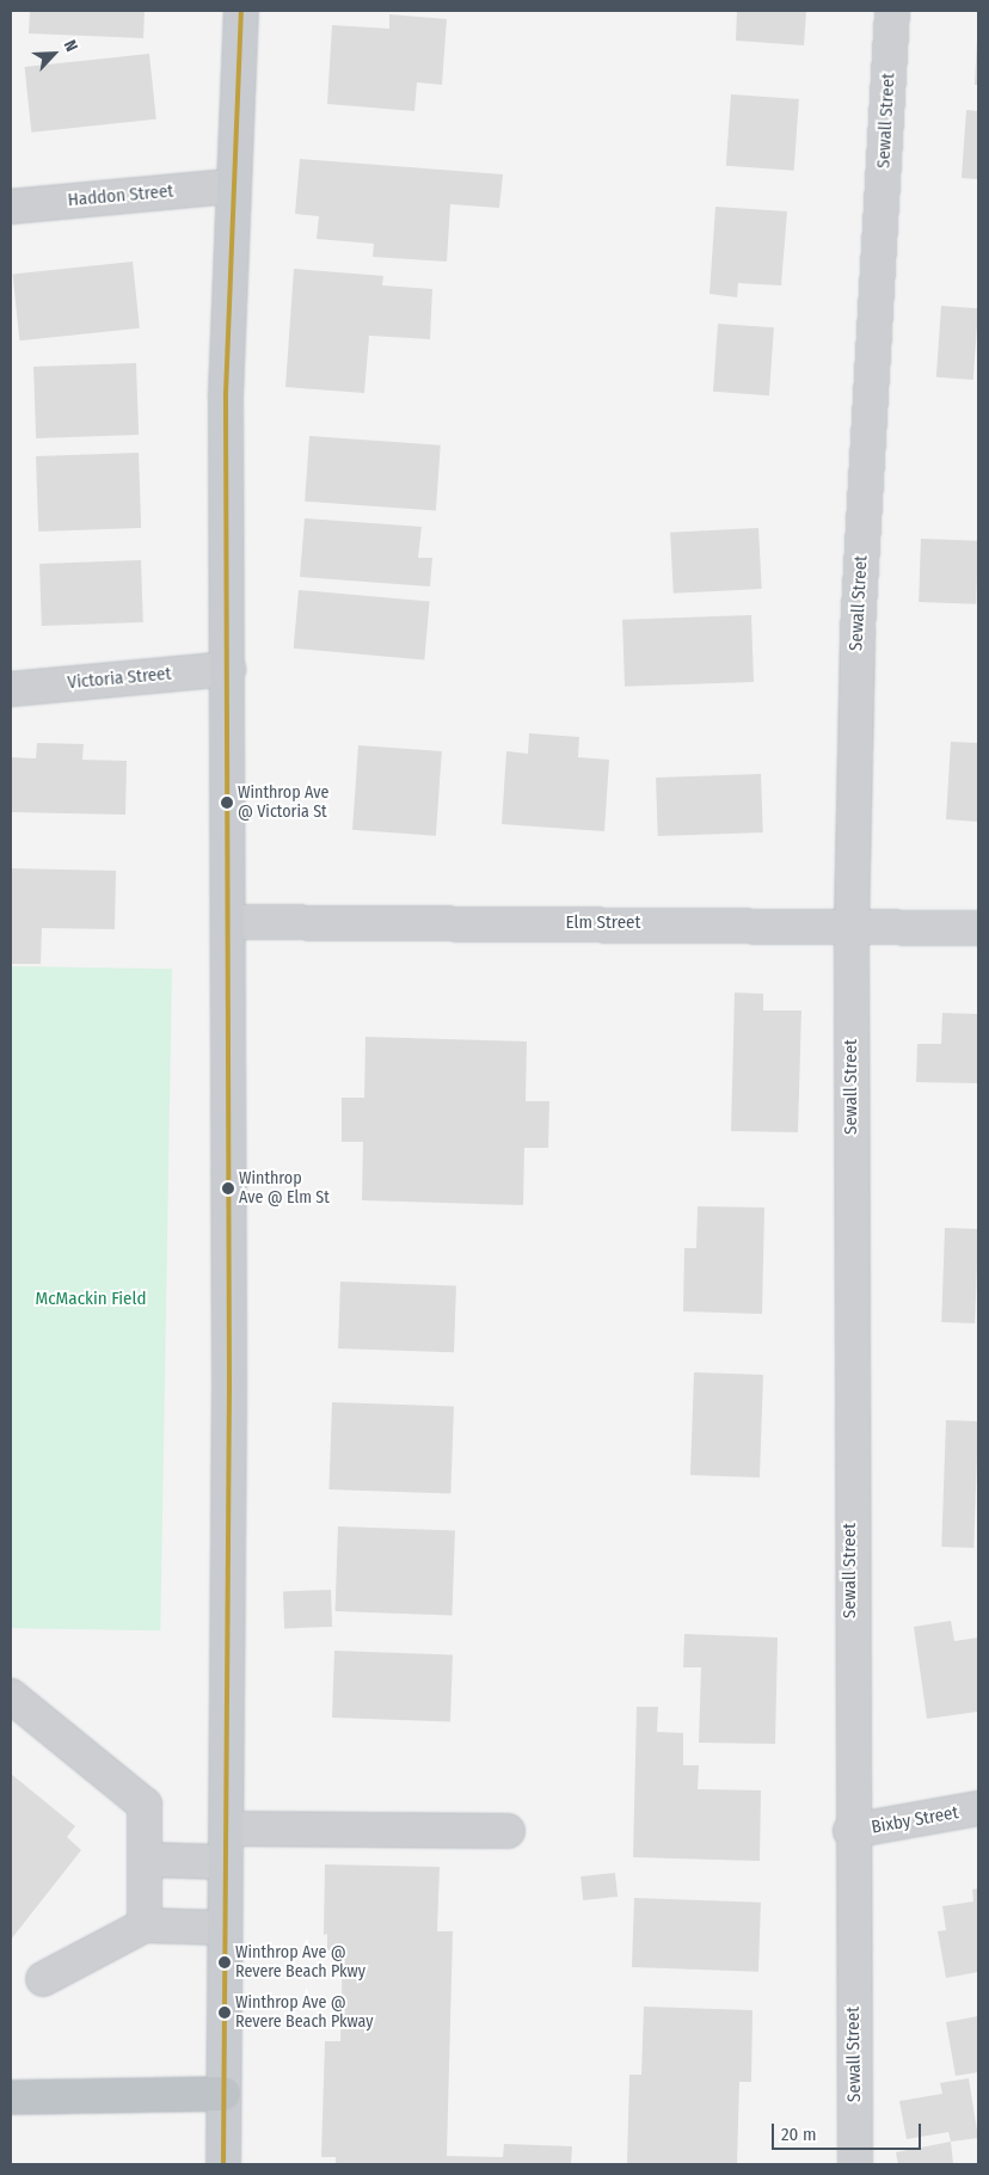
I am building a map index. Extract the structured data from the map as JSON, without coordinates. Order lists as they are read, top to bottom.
{
  "streets": {
    "street": [
      "Sewall Street",
      "Haddon Street",
      "Victoria Street",
      "Elm Street",
      "Bixby Street"
    ]
  },
  "crossings": [
    ["Sewall Street", "Elm Street"],
    ["Sewall Street", "Bixby Street"]
  ],
  "parks": ["McMackin Field"],
  "places": [
    "Winthrop Ave @ Victoria St",
    "Winthrop Ave @ Elm St",
    "Winthrop Ave @ Revere Beach Pkwy",
    "Winthrop Ave @ Revere Beach Pkway"
  ],
  "scale_bar": "20 m",
  "north": "top right"
}
